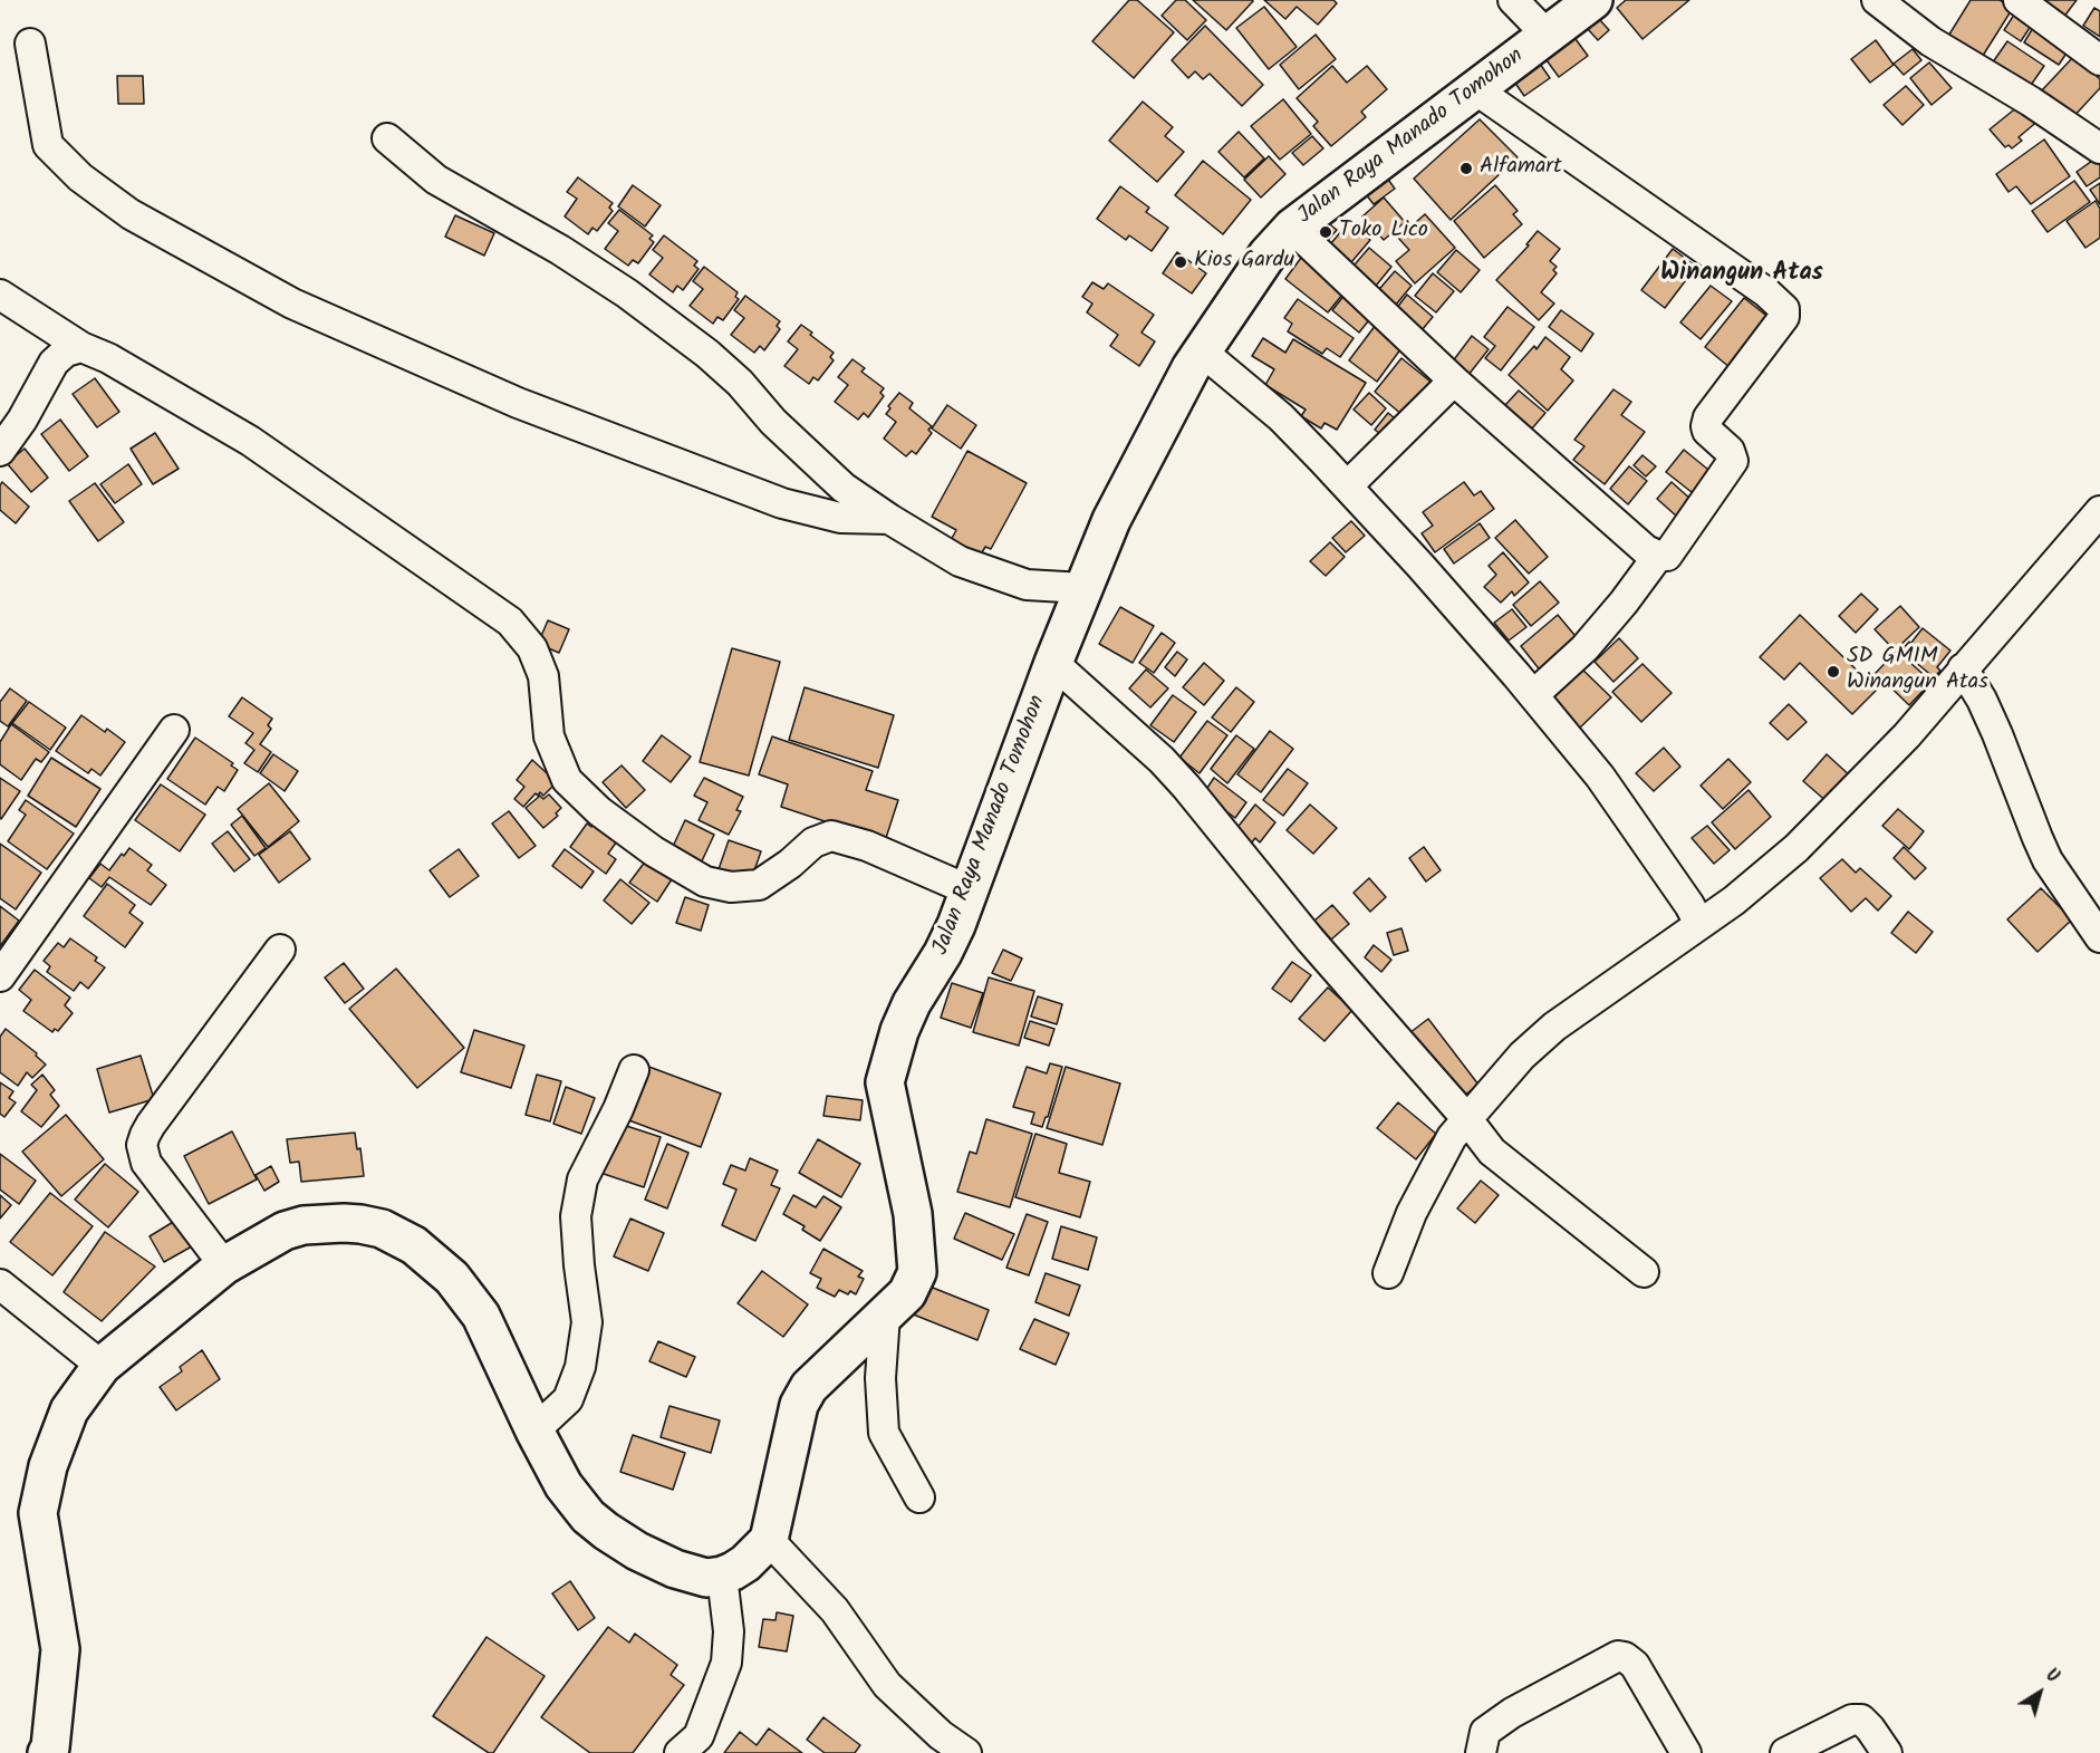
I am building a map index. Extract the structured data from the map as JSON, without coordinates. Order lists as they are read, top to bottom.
{
  "streets": {
    "highway": ["Jalan Raya Manado Tomohon"]
  },
  "districts": ["Winangun Atas"],
  "places": [
    "Alfamart",
    "Toko Lico",
    "Kios Gardu",
    "SD GMIM Winangun Atas"
  ],
  "north": "top right"
}
